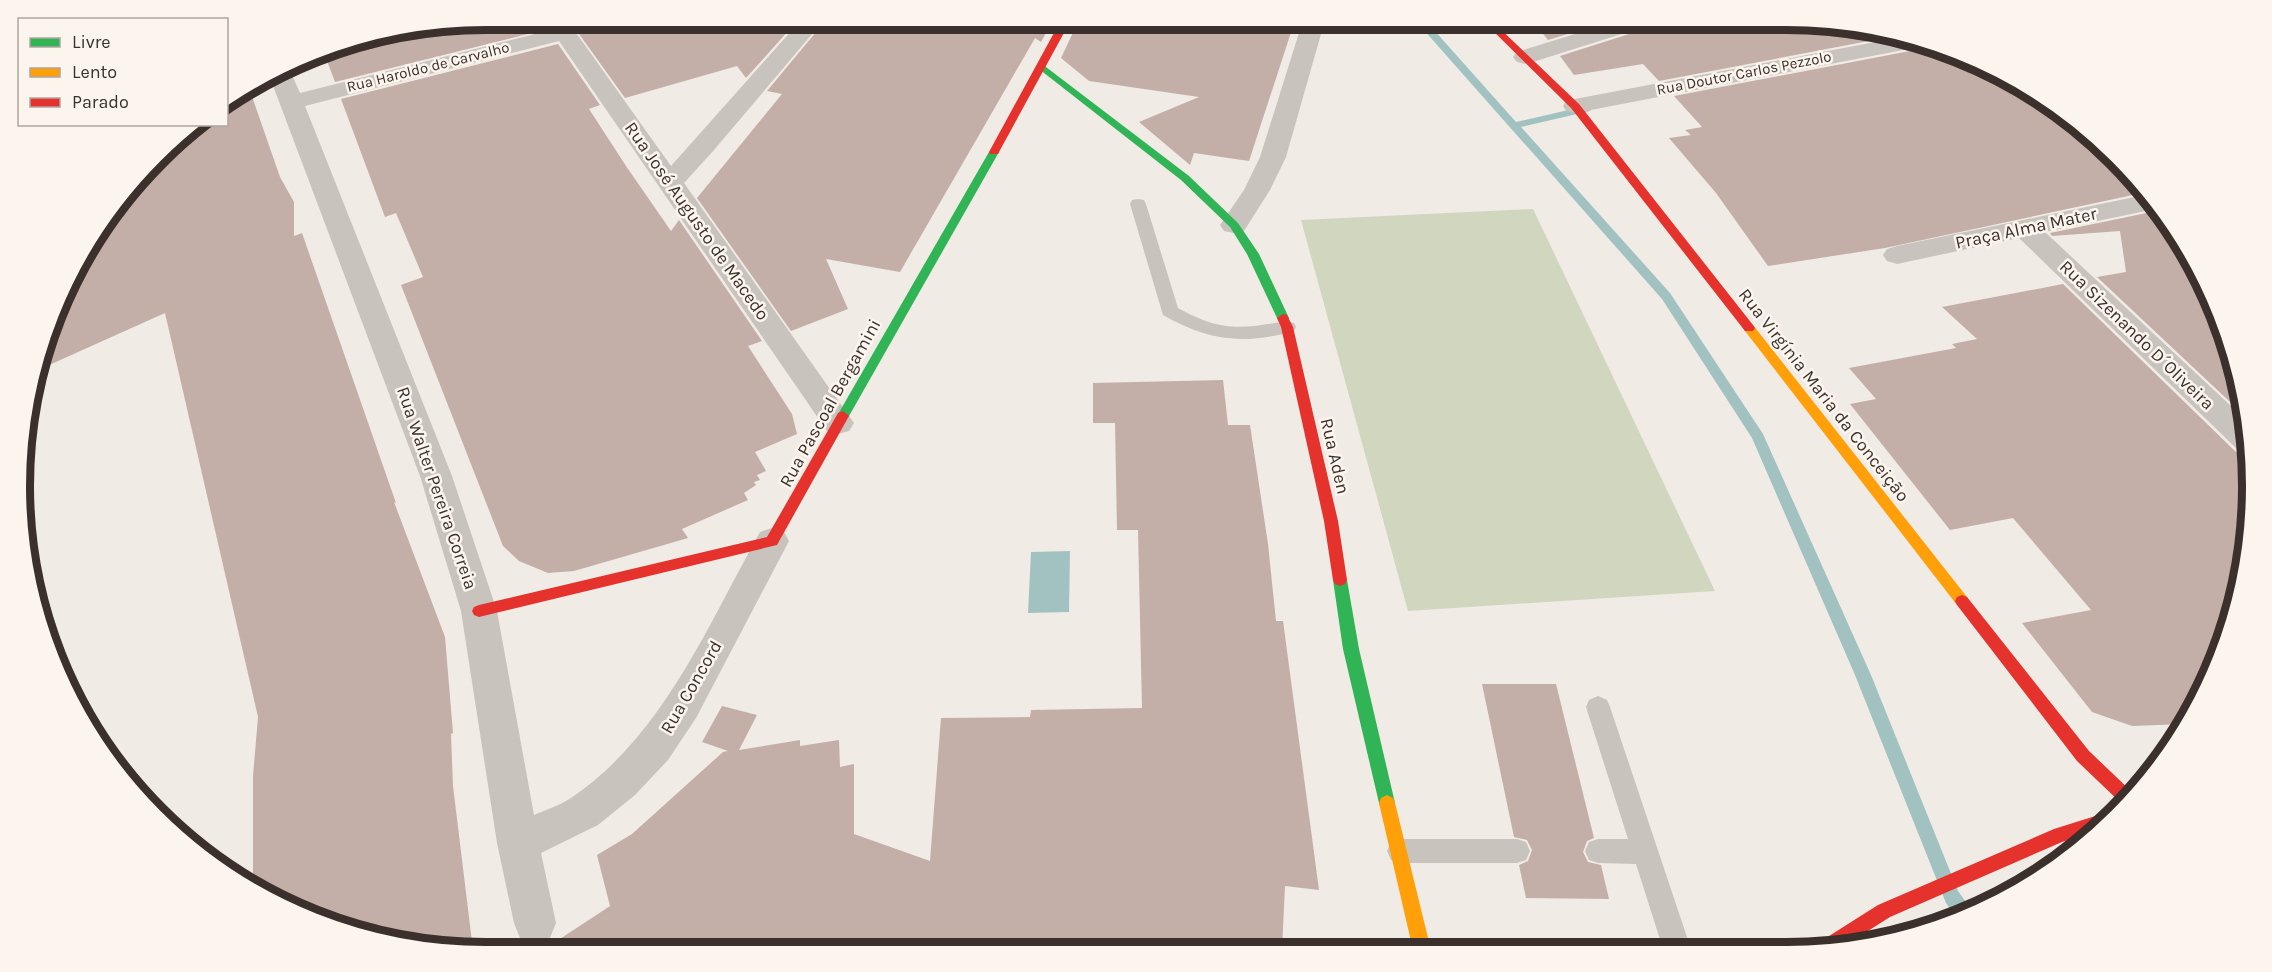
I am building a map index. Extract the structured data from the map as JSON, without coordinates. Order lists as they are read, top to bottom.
{
  "streets": {
    "street": [
      "Rua Haroldo de Carvalho",
      "Rua Doutor Carlos Pezzolo",
      "Rua José Augusto de Macedo",
      "Praça Alma Mater",
      "Rua Sizenando D´Oliveira",
      "Rua Virgínia Maria da Conceição",
      "Rua Pascoal Bergamini",
      "Rua Aden",
      "Rua Walter Pereira Correia",
      "Rua Concord"
    ]
  },
  "crossings": [
    ["Rua Haroldo de Carvalho", "Rua Walter Pereira Correia"],
    ["Rua Doutor Carlos Pezzolo", "Rua Virgínia Maria da Conceição"],
    ["Rua José Augusto de Macedo", "Rua Pascoal Bergamini"],
    ["Praça Alma Mater", "Rua Sizenando D´Oliveira"],
    ["Rua Pascoal Bergamini", "Rua Aden"],
    ["Rua Pascoal Bergamini", "Rua Concord"],
    ["Rua Walter Pereira Correia", "Rua Concord"]
  ],
  "legend": ["Livre", "Lento", "Parado"]
}
